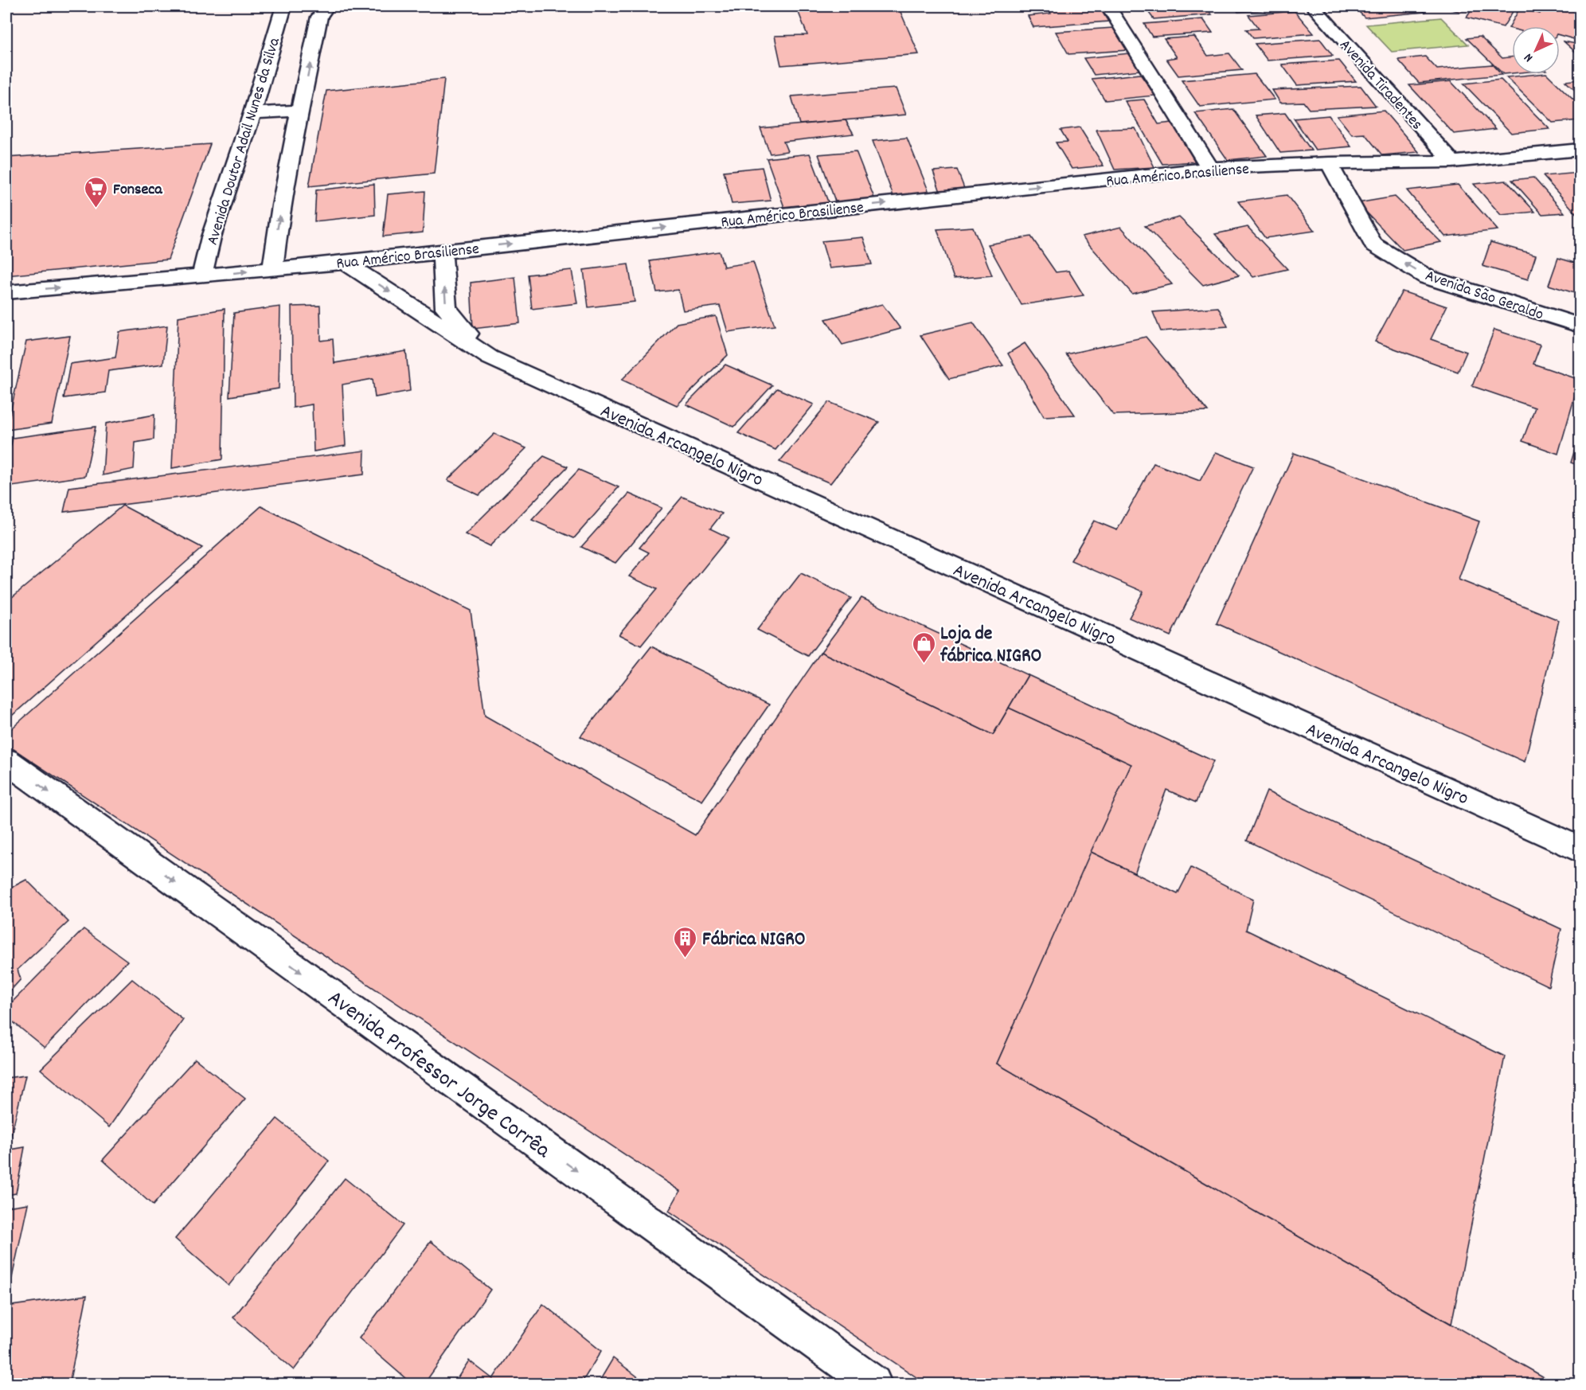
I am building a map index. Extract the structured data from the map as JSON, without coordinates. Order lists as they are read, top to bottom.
{
  "streets": {
    "street": [
      "Avenida Tiradentes",
      "Avenida Doutor Adail Nunes da Silva",
      "Rua Américo Brasiliense",
      "Avenida São Geraldo",
      "Avenida Arcangelo Nigro",
      "Avenida Professor Jorge Corrêa"
    ]
  },
  "crossings": [
    ["Avenida Tiradentes", "Rua Américo Brasiliense"],
    ["Avenida Doutor Adail Nunes da Silva", "Rua Américo Brasiliense"],
    ["Rua Américo Brasiliense", "Avenida São Geraldo"],
    ["Rua Américo Brasiliense", "Avenida Arcangelo Nigro"]
  ],
  "one_way": ["Rua Américo Brasiliense", "Avenida São Geraldo", "Avenida Professor Jorge Corrêa"],
  "places": {
    "supermarket": ["Fonseca"],
    "shop": ["Loja de fábrica NIGRO"],
    "building": ["Fábrica NIGRO"]
  },
  "north": "bottom left"
}
